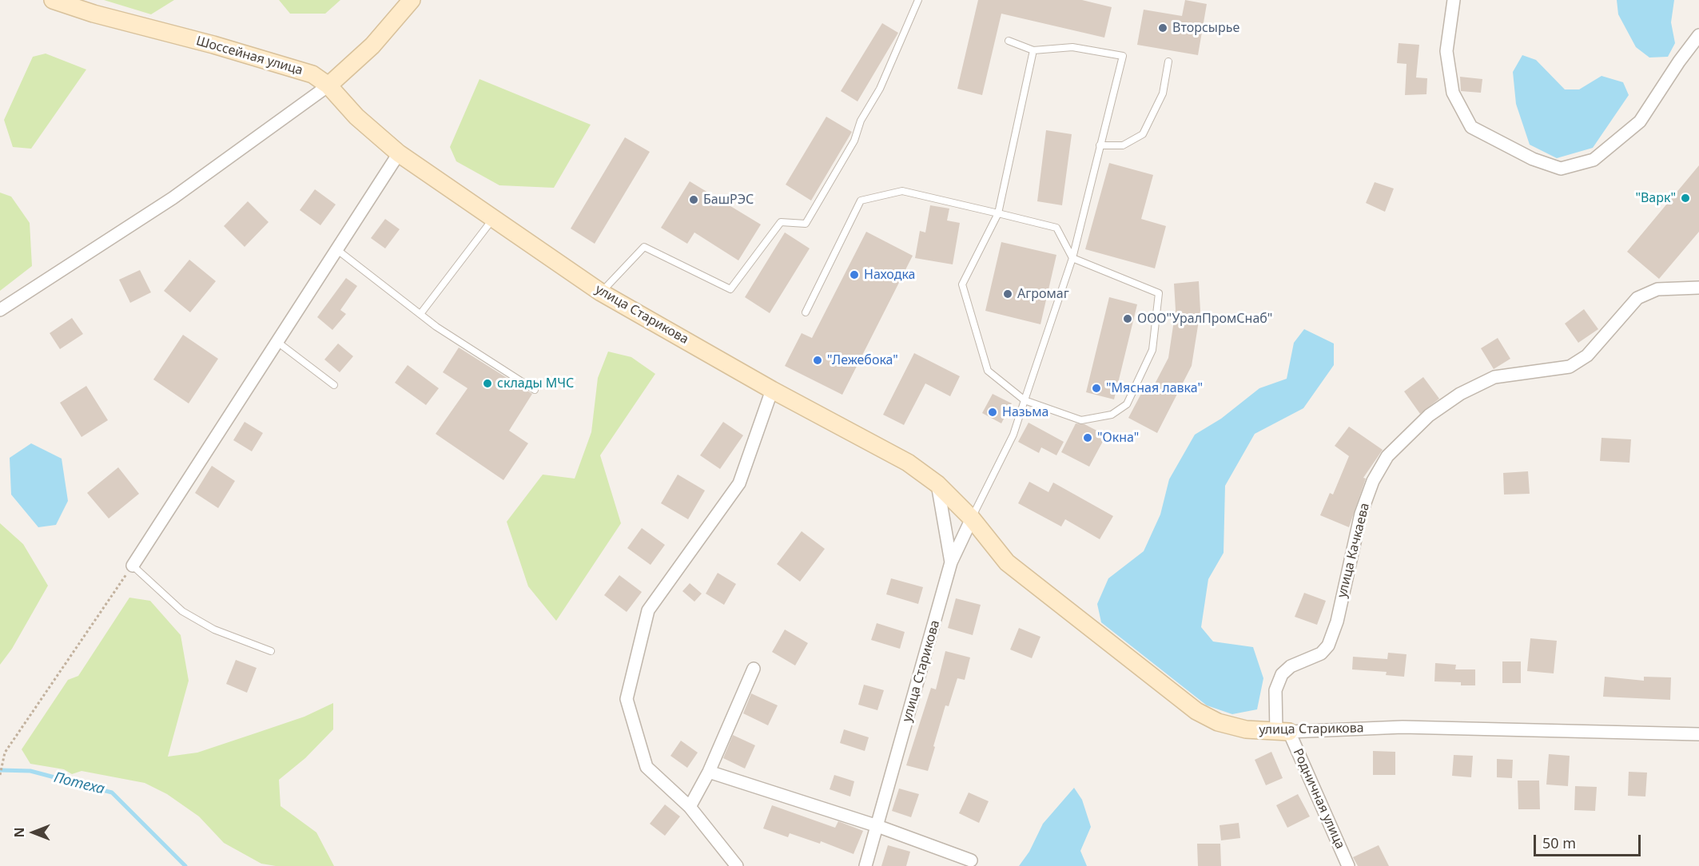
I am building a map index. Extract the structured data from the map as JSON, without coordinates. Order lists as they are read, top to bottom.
{
  "streets": {
    "street": [
      "Шоссейная улица",
      "улица Старикова",
      "улица Качкаева",
      "Родничная улица"
    ]
  },
  "crossings": [
    ["Шоссейная улица", "улица Старикова"],
    ["улица Старикова", "улица Качкаева"],
    ["улица Старикова", "Родничная улица"],
    ["улица Качкаева", "Родничная улица"]
  ],
  "water": ["Потеха"],
  "places": [
    "Вторсырье",
    "\"Варк\"",
    "БашРЭС",
    "Находка",
    "Агромаг",
    "ООО\"УралПромСнаб\"",
    "\"Лежебока\"",
    "склады МЧС",
    "\"Мясная лавка\"",
    "Назьма",
    "\"Окна\""
  ],
  "scale_bar": "50 m",
  "north": "left"
}
